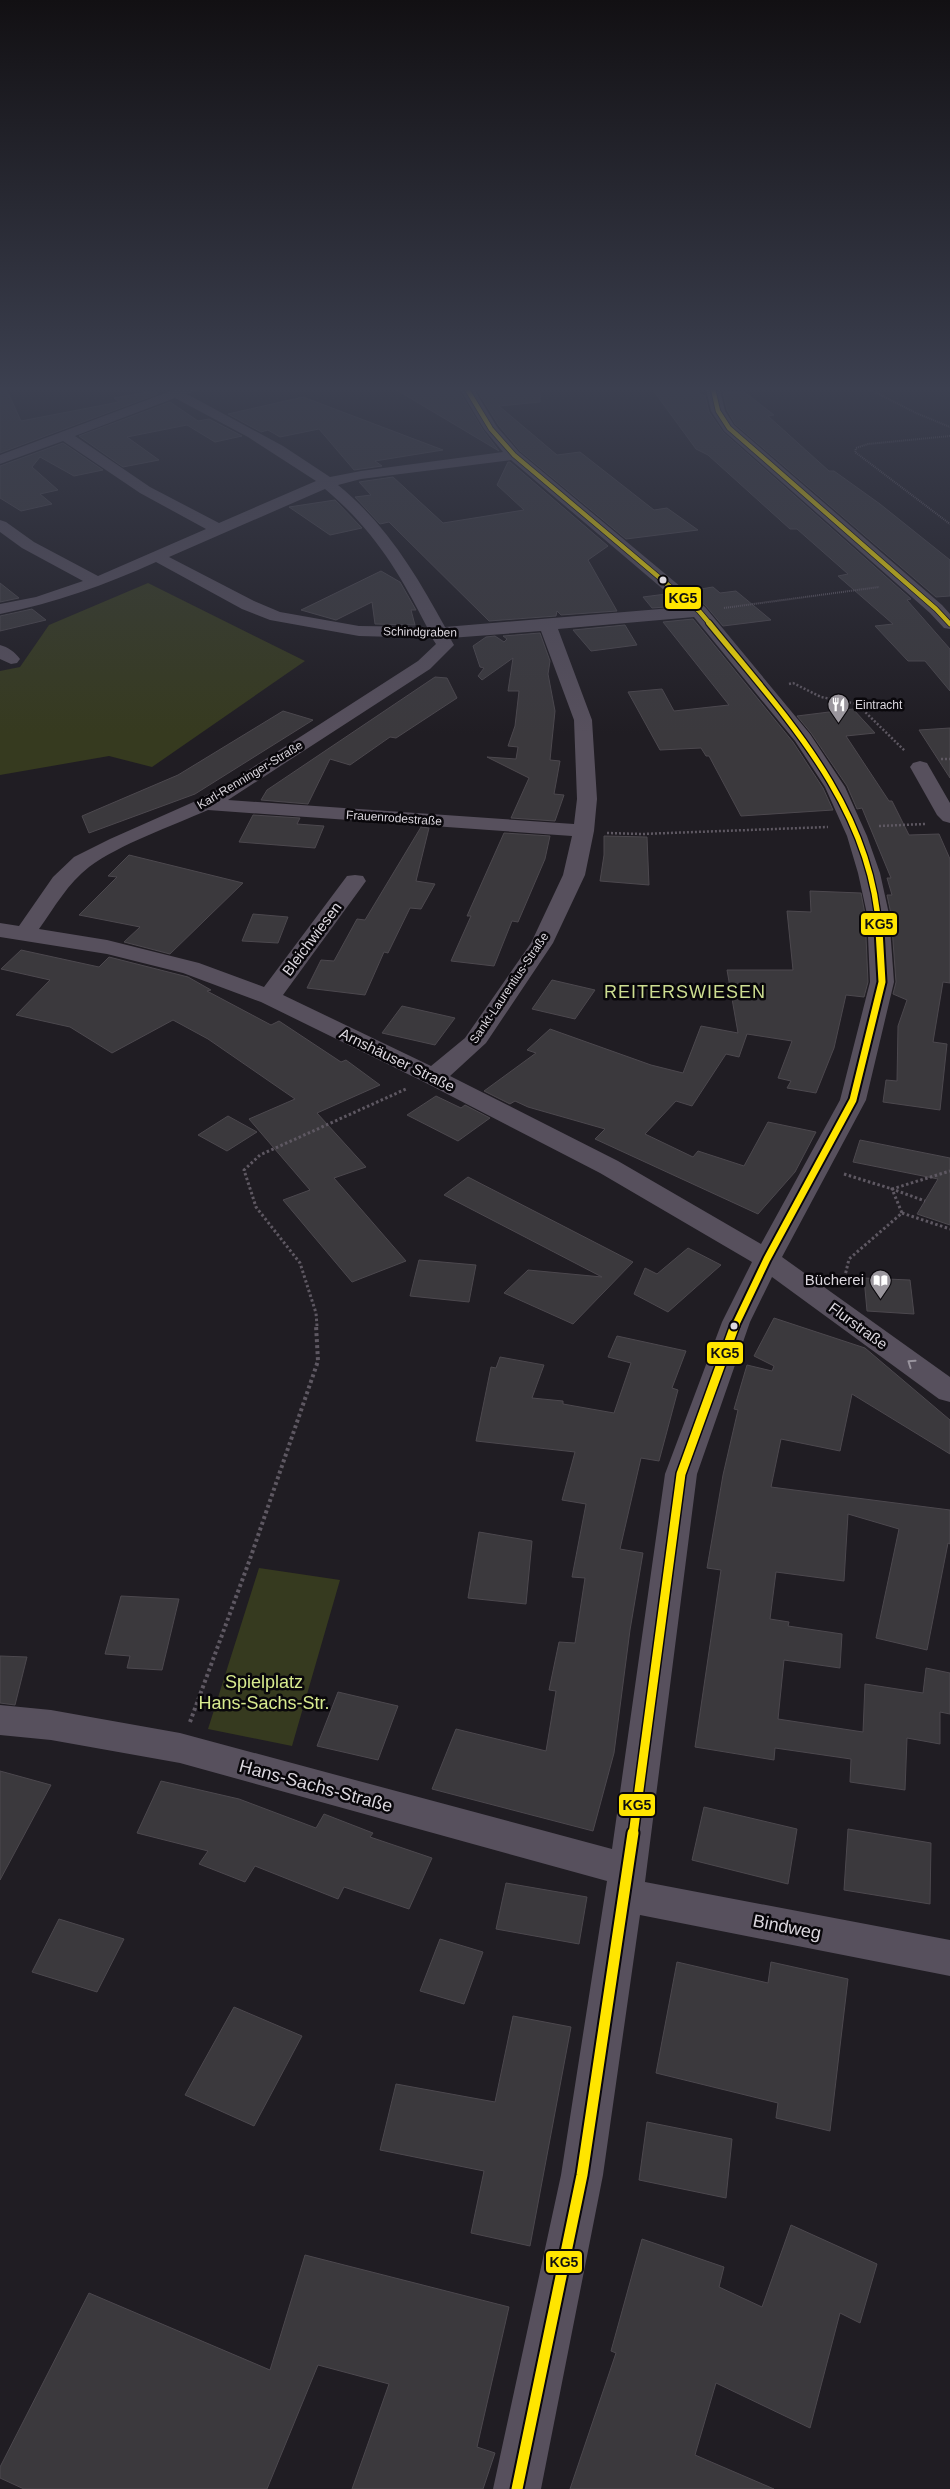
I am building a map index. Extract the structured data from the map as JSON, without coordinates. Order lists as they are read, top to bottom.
{
  "streets": {
    "street": [
      "Schindgraben",
      "Karl-Renninger-Straße",
      "Frauenrodestraße",
      "Bleichwiesen",
      "Sankt-Laurentius-Straße",
      "Arnshäuser Straße",
      "Flurstraße",
      "Hans-Sachs-Straße",
      "Bindweg"
    ]
  },
  "crossings": [
    ["Schindgraben", "Karl-Renninger-Straße"],
    ["Schindgraben", "Sankt-Laurentius-Straße"],
    ["Karl-Renninger-Straße", "Frauenrodestraße"],
    ["Karl-Renninger-Straße", "Arnshäuser Straße"],
    ["Frauenrodestraße", "Sankt-Laurentius-Straße"],
    ["Bleichwiesen", "Arnshäuser Straße"],
    ["Sankt-Laurentius-Straße", "Arnshäuser Straße"],
    ["Arnshäuser Straße", "Flurstraße"],
    ["Hans-Sachs-Straße", "Bindweg"]
  ],
  "one_way": ["Flurstraße"],
  "districts": ["REITERSWIESEN"],
  "parks": ["Spielplatz Hans-Sachs-Str."],
  "places": {
    "restaurant": ["Eintracht"],
    "library": ["Bücherei"]
  },
  "lines": ["transit line KG5"]
}
